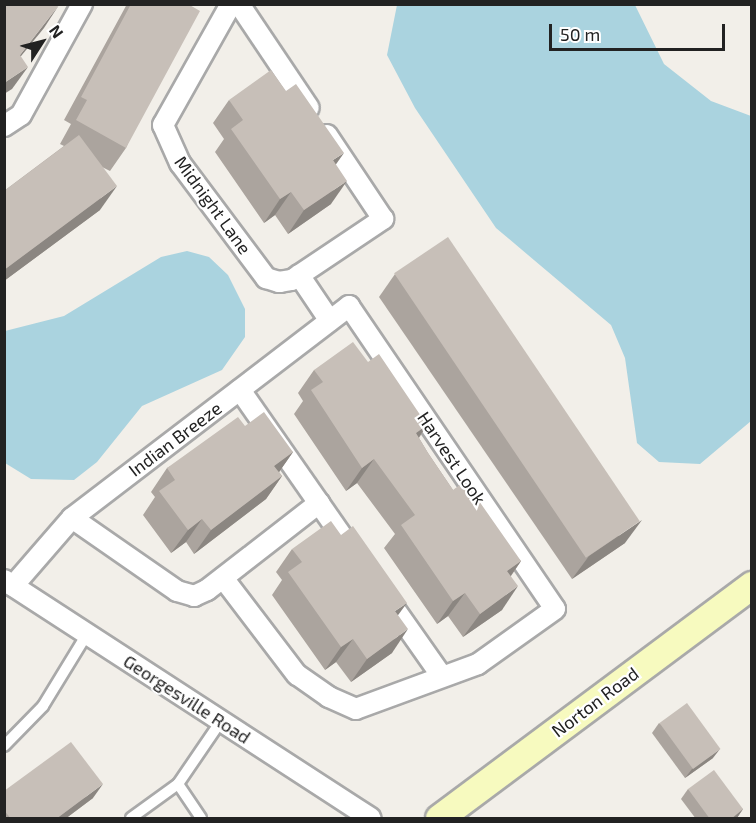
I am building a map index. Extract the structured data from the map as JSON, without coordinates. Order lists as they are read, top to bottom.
{
  "streets": {
    "main road": ["Norton Road"],
    "street": [
      "Midnight Lane",
      "Indian Breeze",
      "Harvest Look",
      "Georgesville Road"
    ]
  },
  "crossings": [
    ["Indian Breeze", "Harvest Look"],
    ["Indian Breeze", "Georgesville Road"]
  ],
  "scale_bar": "50 m",
  "north": "top right"
}
